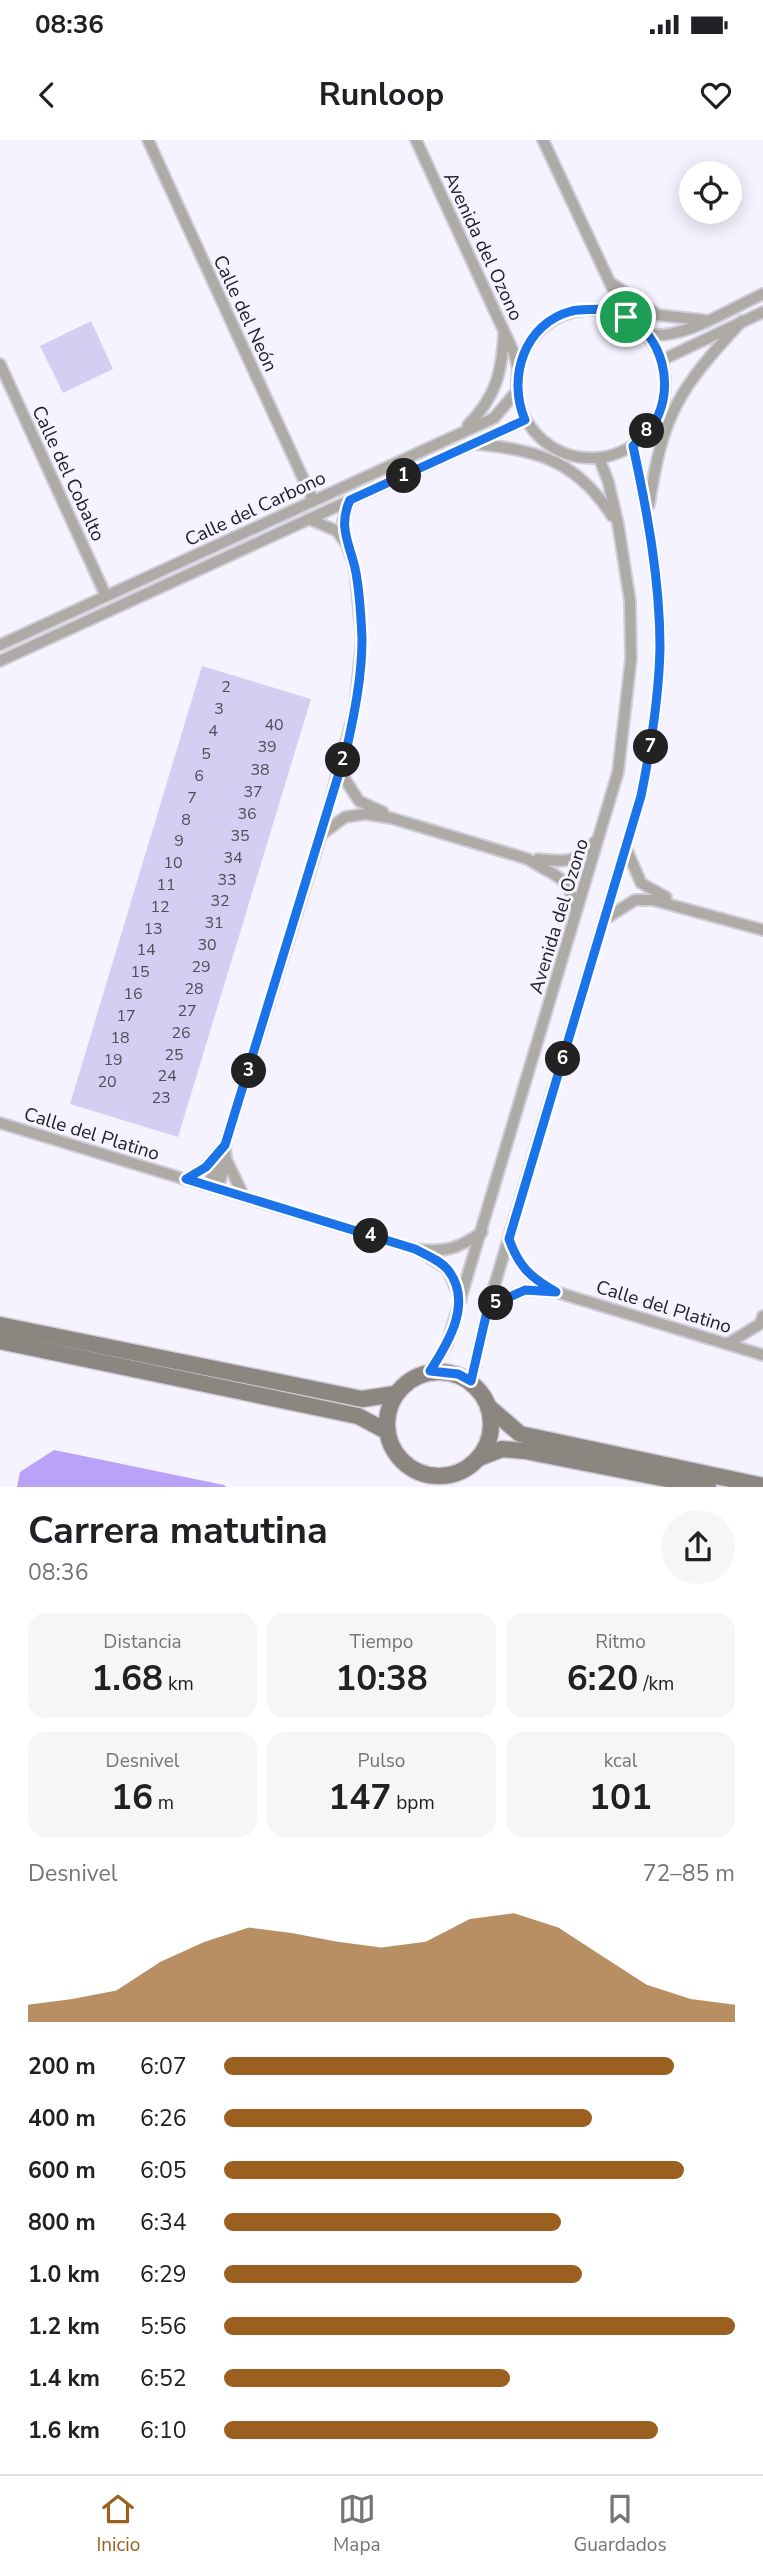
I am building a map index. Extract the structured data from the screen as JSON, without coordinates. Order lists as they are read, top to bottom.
{
  "streets": {
    "street": [
      "Avenida del Ozono",
      "Calle del Neón",
      "Calle del Cobalto",
      "Calle del Carbono",
      "Calle del Platino"
    ]
  },
  "crossings": [
    ["Avenida del Ozono", "Calle del Carbono"],
    ["Avenida del Ozono", "Calle del Platino"],
    ["Calle del Neón", "Calle del Carbono"],
    ["Calle del Cobalto", "Calle del Carbono"]
  ],
  "house_numbers": [
    "2",
    "3",
    "40",
    "4",
    "39",
    "5",
    "38",
    "6",
    "37",
    "7",
    "36",
    "8",
    "35",
    "9",
    "34",
    "10",
    "33",
    "11",
    "32",
    "12",
    "31",
    "13",
    "30",
    "14",
    "29",
    "15",
    "28",
    "16",
    "27",
    "17",
    "26",
    "18",
    "25",
    "19",
    "24",
    "20",
    "23"
  ],
  "page": {
    "status": "08:36",
    "header": "Runloop",
    "pins": [
      "8",
      "1",
      "7",
      "2",
      "6",
      "3",
      "4",
      "5"
    ],
    "heading": ["Carrera matutina", "08:36"],
    "stats": [
      ["Distancia", "1.68 km"],
      ["Tiempo", "10:38"],
      ["Ritmo", "6:20 /km"],
      ["Desnivel", "16 m"],
      ["Pulso", "147 bpm"],
      ["kcal", "101"]
    ],
    "chart": ["Desnivel", "72–85 m"],
    "list": [
      {
        "name": "200 m",
        "note": "6:07"
      },
      {
        "name": "400 m",
        "note": "6:26"
      },
      {
        "name": "600 m",
        "note": "6:05"
      },
      {
        "name": "800 m",
        "note": "6:34"
      },
      {
        "name": "1.0 km",
        "note": "6:29"
      },
      {
        "name": "1.2 km",
        "note": "5:56"
      },
      {
        "name": "1.4 km",
        "note": "6:52"
      },
      {
        "name": "1.6 km",
        "note": "6:10"
      }
    ],
    "tabs": ["Inicio", "Mapa", "Guardados"]
  }
}
